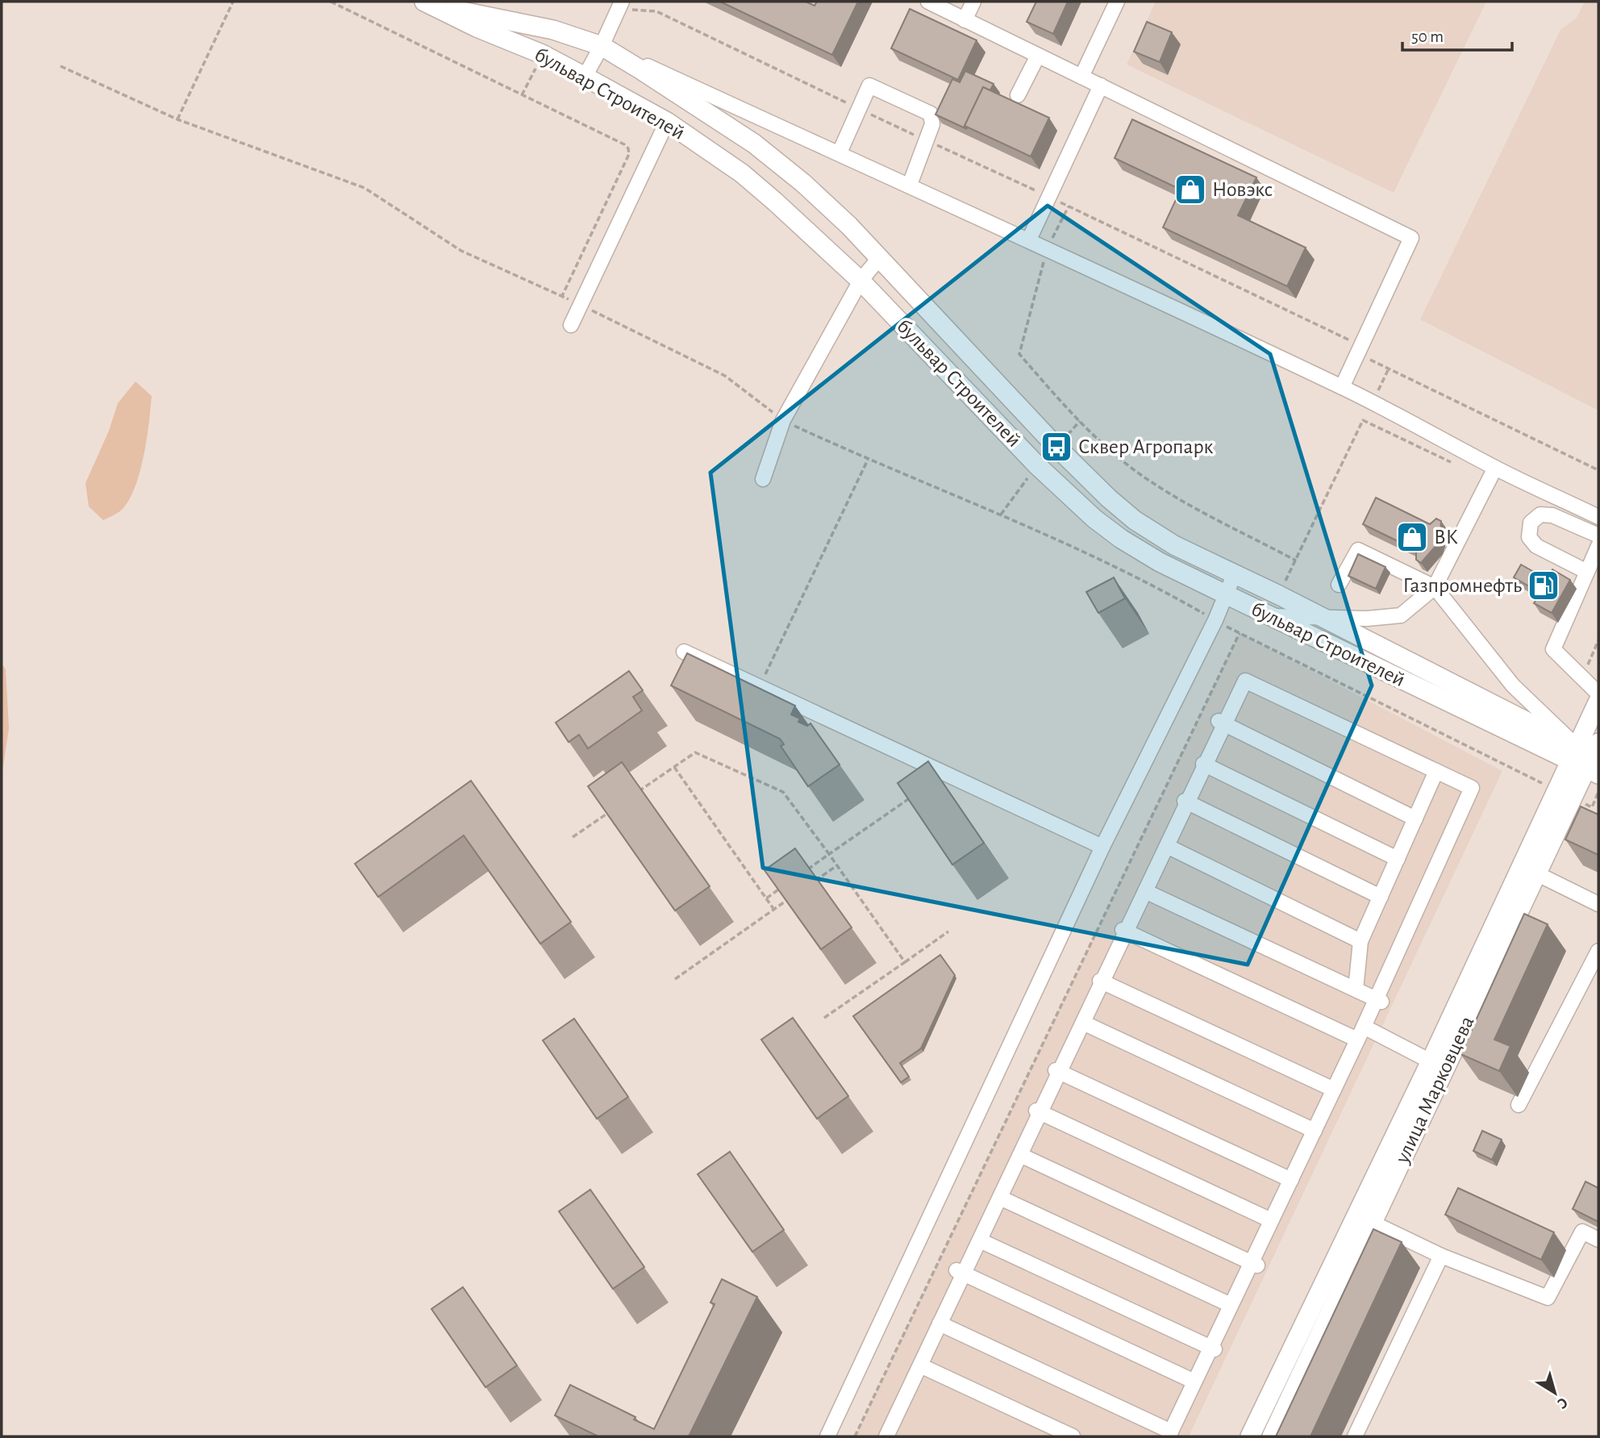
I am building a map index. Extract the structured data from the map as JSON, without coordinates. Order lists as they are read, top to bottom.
{
  "streets": {
    "main road": ["бульвар Строителей", "улица Марковцева"]
  },
  "crossings": [
    ["бульвар Строителей", "улица Марковцева"]
  ],
  "places": {
    "shop": ["Новэкс", "ВК"],
    "bus stop": ["Сквер Агропарк"],
    "fuel station": ["Газпромнефть"]
  },
  "scale_bar": "50 m",
  "north": "bottom right"
}
